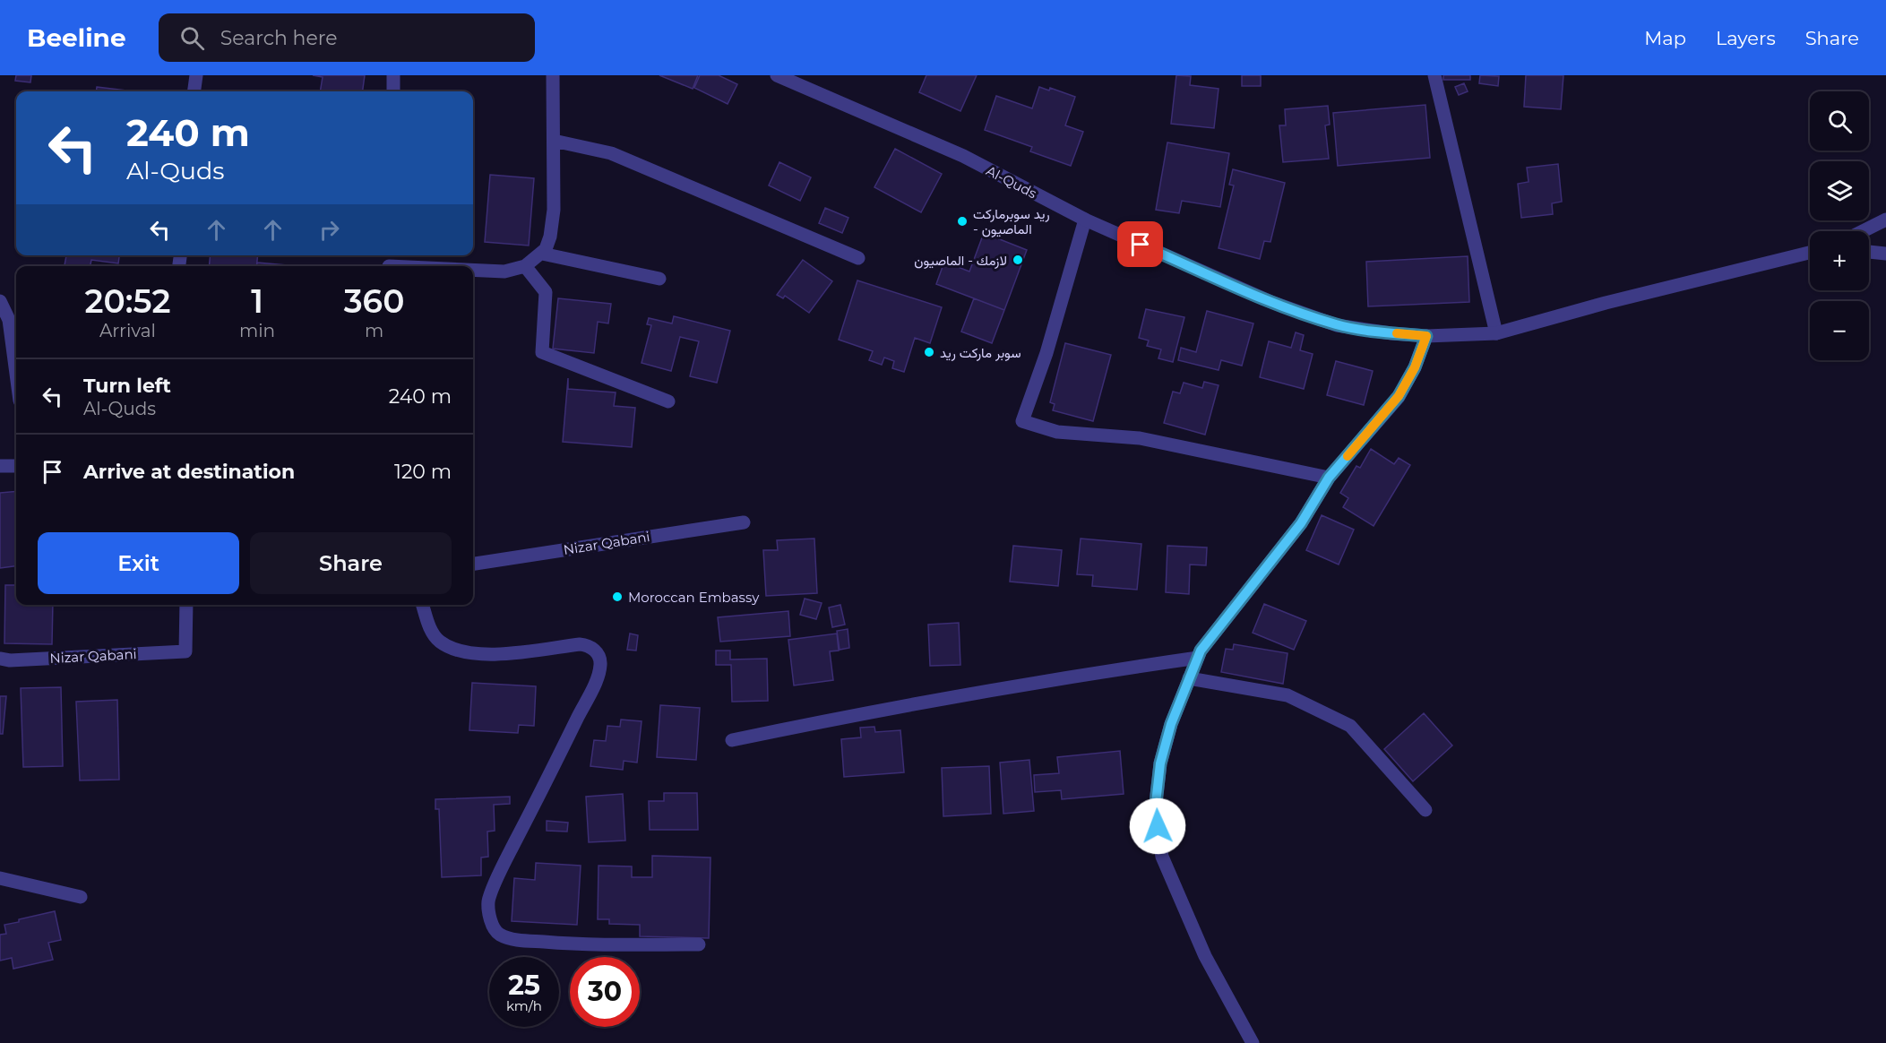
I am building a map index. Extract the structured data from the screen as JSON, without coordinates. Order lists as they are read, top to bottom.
{
  "streets": {
    "street": ["Al-Quds", "Nizar Qabani"]
  },
  "places": [
    "ريد سوبرماركت - الماصيون",
    "لازمك - الماصيون",
    "سوبر ماركت ريد",
    "Moroccan Embassy"
  ],
  "page": {
    "header": "Beeline",
    "search": "Search here",
    "nav": ["Map", "Layers", "Share"],
    "map_buttons": ["+", "−"],
    "turn": ["240 m", "Al-Quds"],
    "eta": [
      "20:52",
      "Arrival",
      "1",
      "min",
      "360",
      "m"
    ],
    "list": [
      {
        "name": "Turn left",
        "note": "Al-Quds",
        "value": "240 m"
      },
      {
        "name": "Arrive at destination",
        "value": "120 m"
      }
    ],
    "buttons": ["Exit", "Share"],
    "speed": "25 km/h",
    "limit": "30"
  }
}
